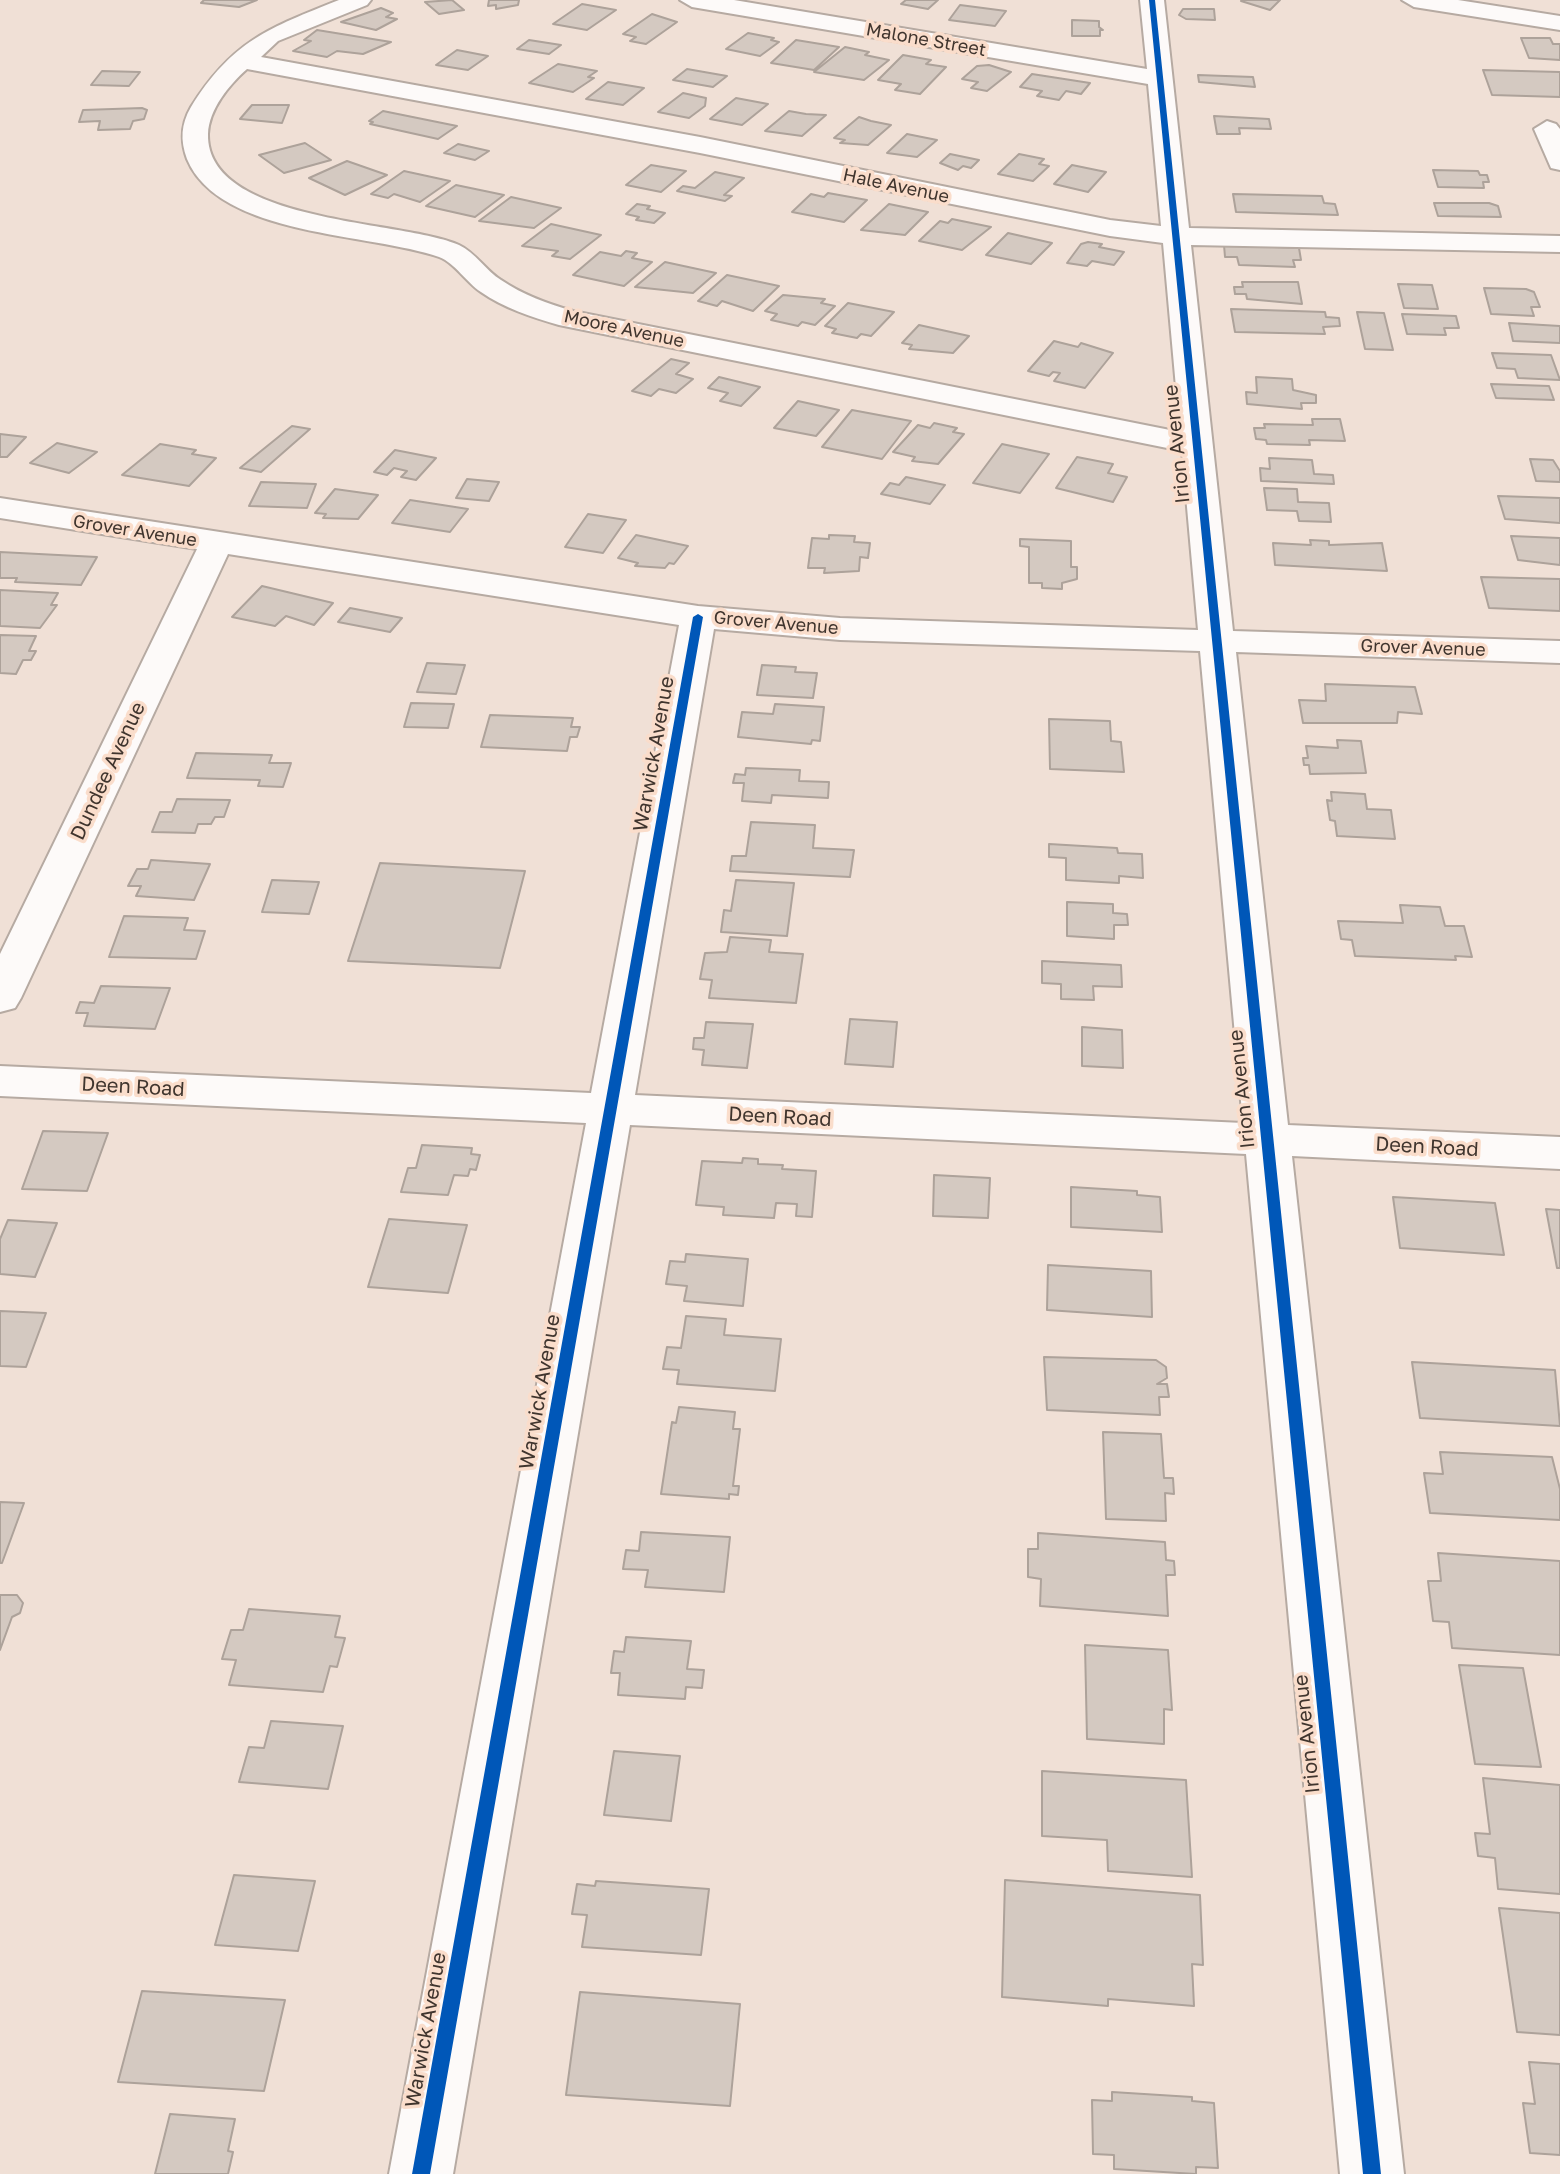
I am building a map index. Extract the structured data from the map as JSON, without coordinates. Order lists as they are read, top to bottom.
{
  "streets": {
    "street": [
      "Malone Street",
      "Hale Avenue",
      "Moore Avenue",
      "Irion Avenue",
      "Grover Avenue",
      "Warwick Avenue",
      "Dundee Avenue",
      "Deen Road"
    ]
  },
  "crossings": [
    ["Malone Street", "Irion Avenue"],
    ["Hale Avenue", "Moore Avenue"],
    ["Hale Avenue", "Irion Avenue"],
    ["Moore Avenue", "Irion Avenue"],
    ["Irion Avenue", "Grover Avenue"],
    ["Irion Avenue", "Deen Road"],
    ["Grover Avenue", "Warwick Avenue"],
    ["Grover Avenue", "Dundee Avenue"],
    ["Warwick Avenue", "Deen Road"]
  ]
}
